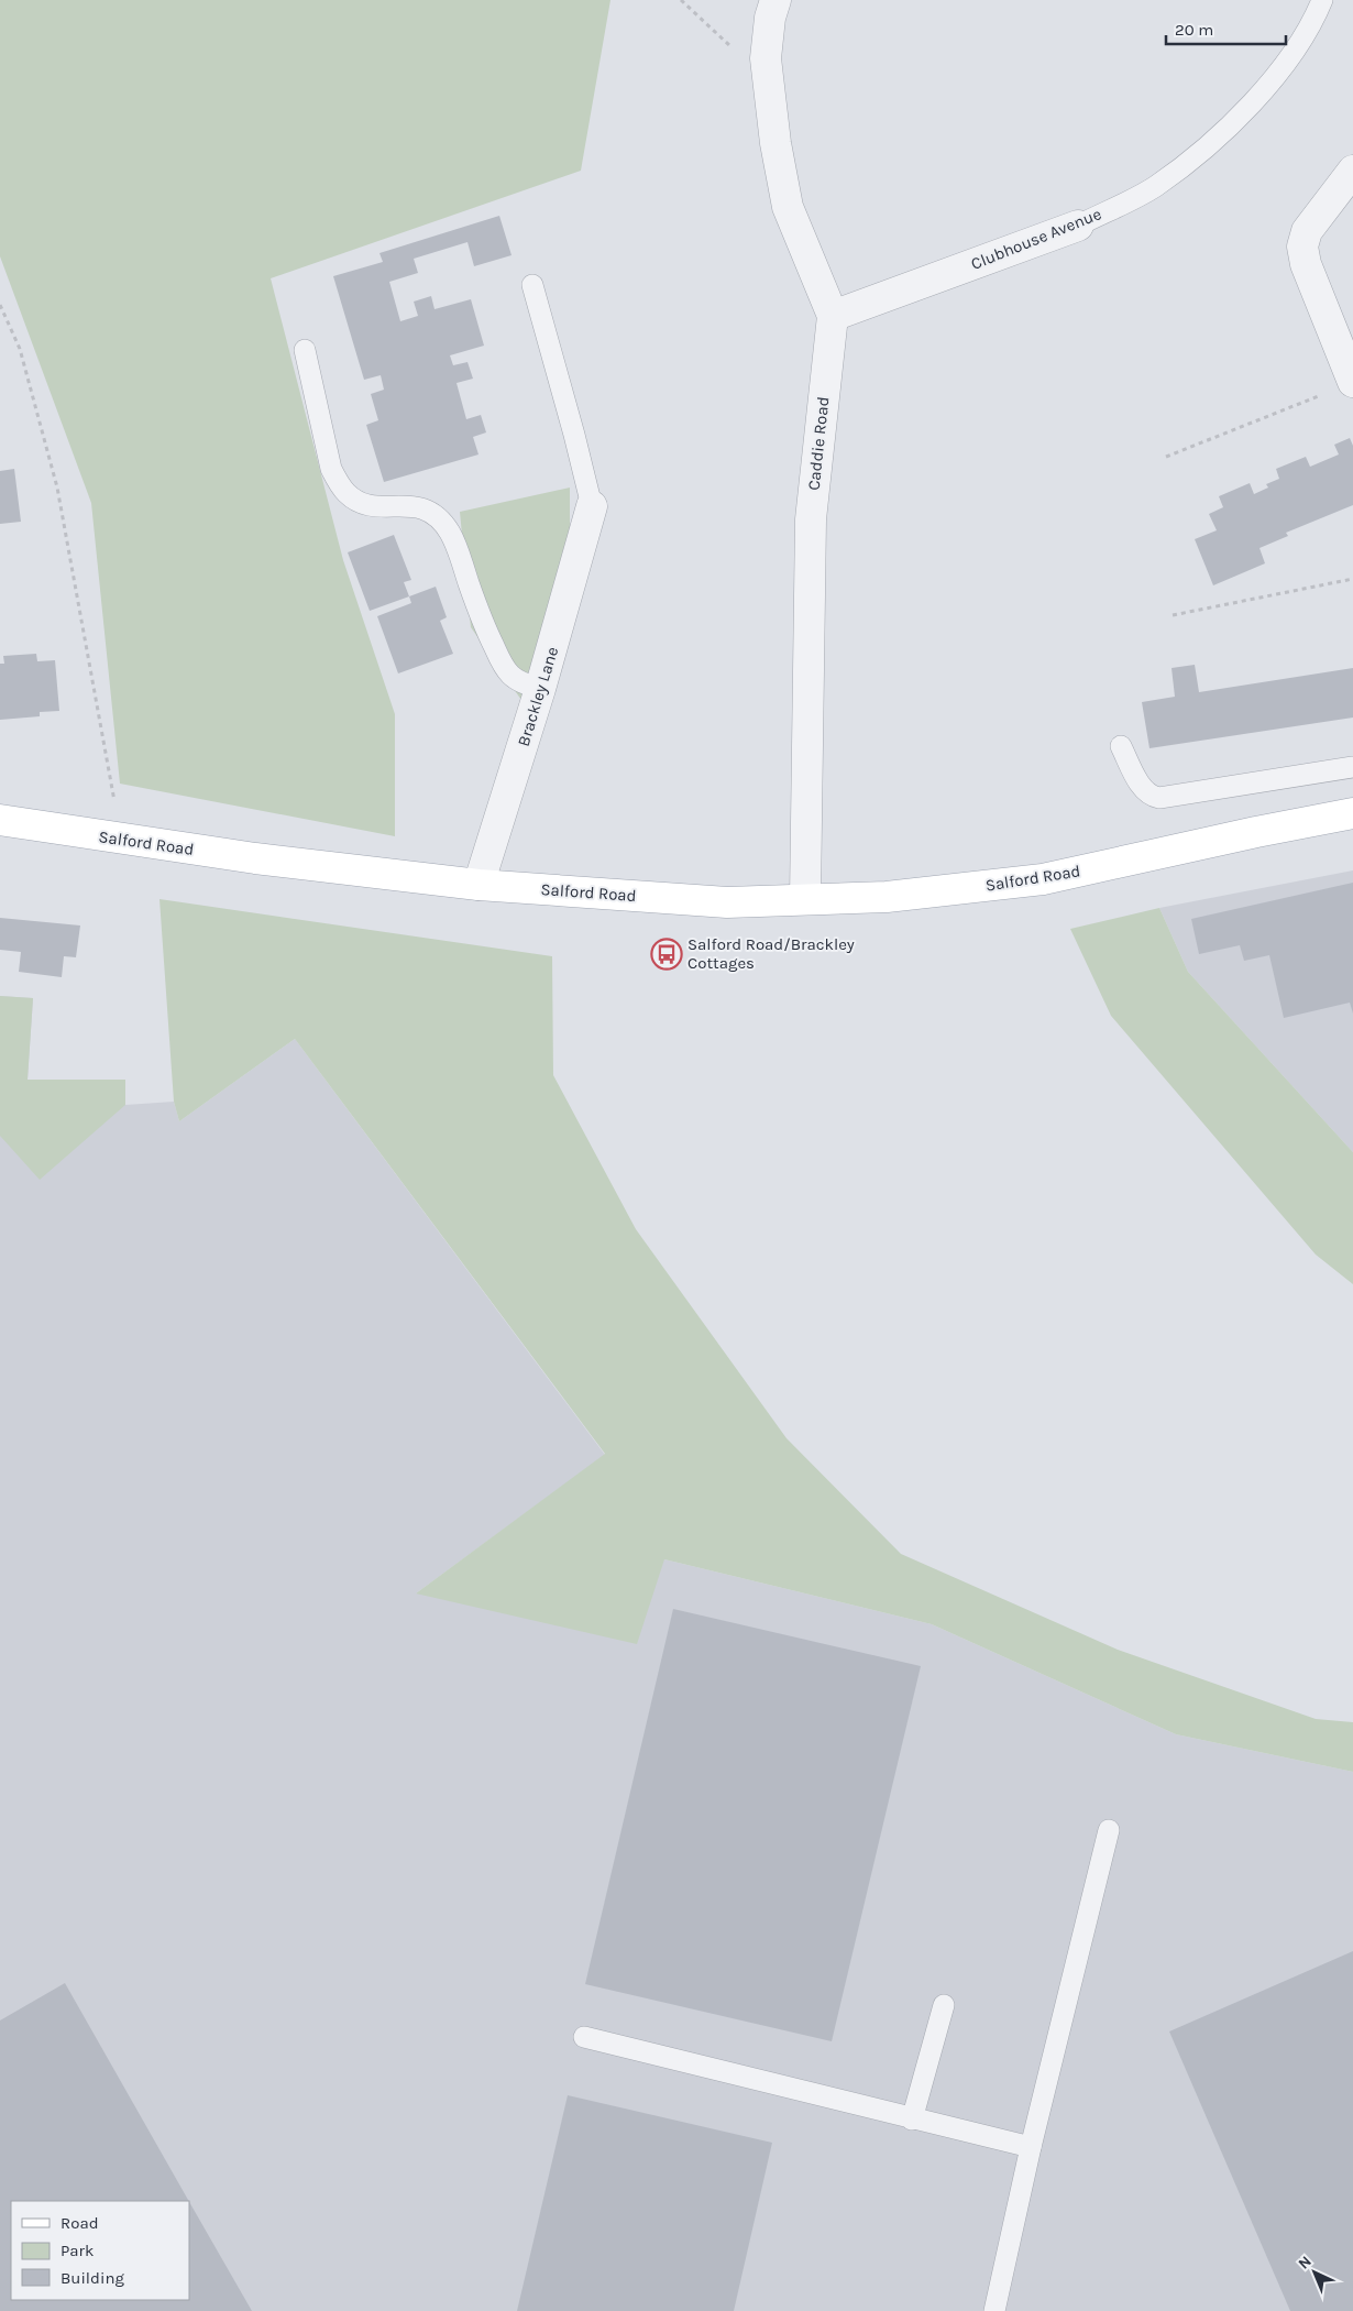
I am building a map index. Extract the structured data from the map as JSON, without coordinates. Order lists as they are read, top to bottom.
{
  "streets": {
    "main road": ["Salford Road"],
    "street": ["Clubhouse Avenue", "Caddie Road", "Brackley Lane"]
  },
  "crossings": [
    ["Clubhouse Avenue", "Caddie Road"],
    ["Caddie Road", "Salford Road"],
    ["Brackley Lane", "Salford Road"]
  ],
  "places": {
    "bus stop": ["Salford Road/Brackley Cottages"]
  },
  "legend": ["Road", "Park", "Building"],
  "scale_bar": "20 m",
  "north": "top left"
}
